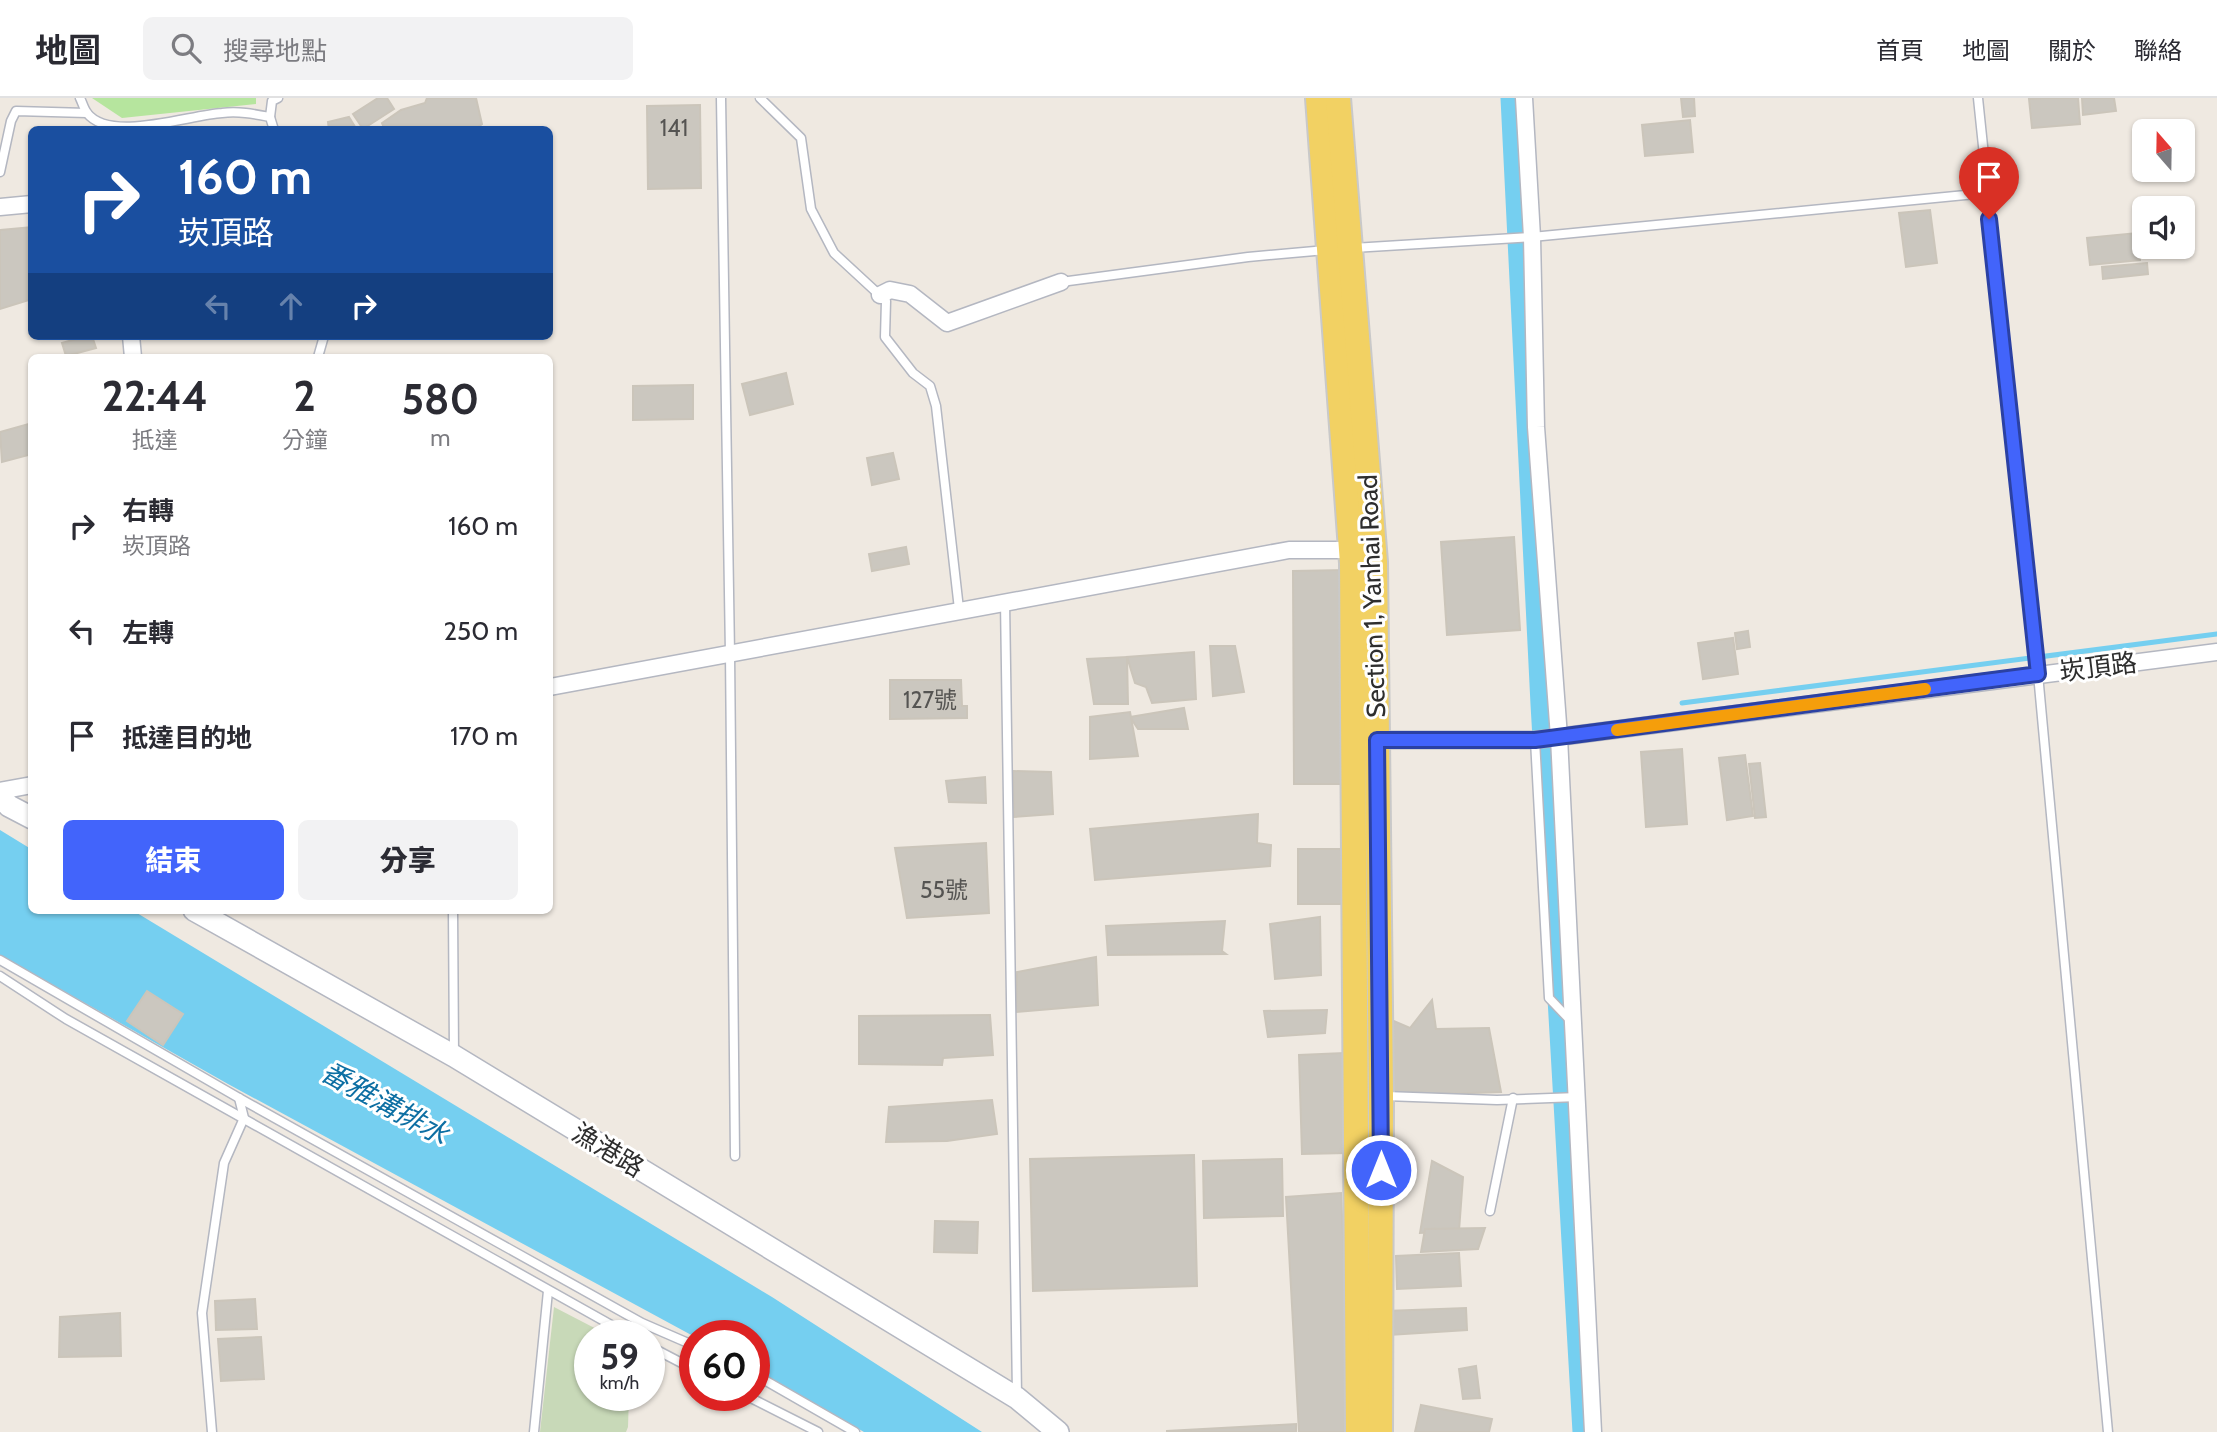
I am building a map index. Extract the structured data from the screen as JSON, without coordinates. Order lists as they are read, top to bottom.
{
  "streets": {
    "main road": ["Section 1, Yanhai Road"],
    "street": ["崁頂路", "漁港路"]
  },
  "crossings": [
    ["Section 1, Yanhai Road", "崁頂路"]
  ],
  "water": ["番雅溝排水"],
  "house_numbers": ["141", "127號", "55號"],
  "north": "top",
  "page": {
    "header": "地圖",
    "search": "搜尋地點",
    "nav": [
      "首頁",
      "地圖",
      "關於",
      "聯絡"
    ],
    "turn": ["160 m", "崁頂路"],
    "eta": [
      "22:44",
      "抵達",
      "2",
      "分鐘",
      "580",
      "m"
    ],
    "list": [
      {
        "name": "右轉",
        "note": "崁頂路",
        "value": "160 m"
      },
      {
        "name": "左轉",
        "value": "250 m"
      },
      {
        "name": "抵達目的地",
        "value": "170 m"
      }
    ],
    "buttons": ["結束", "分享"],
    "speed": "59 km/h",
    "limit": "60"
  }
}
